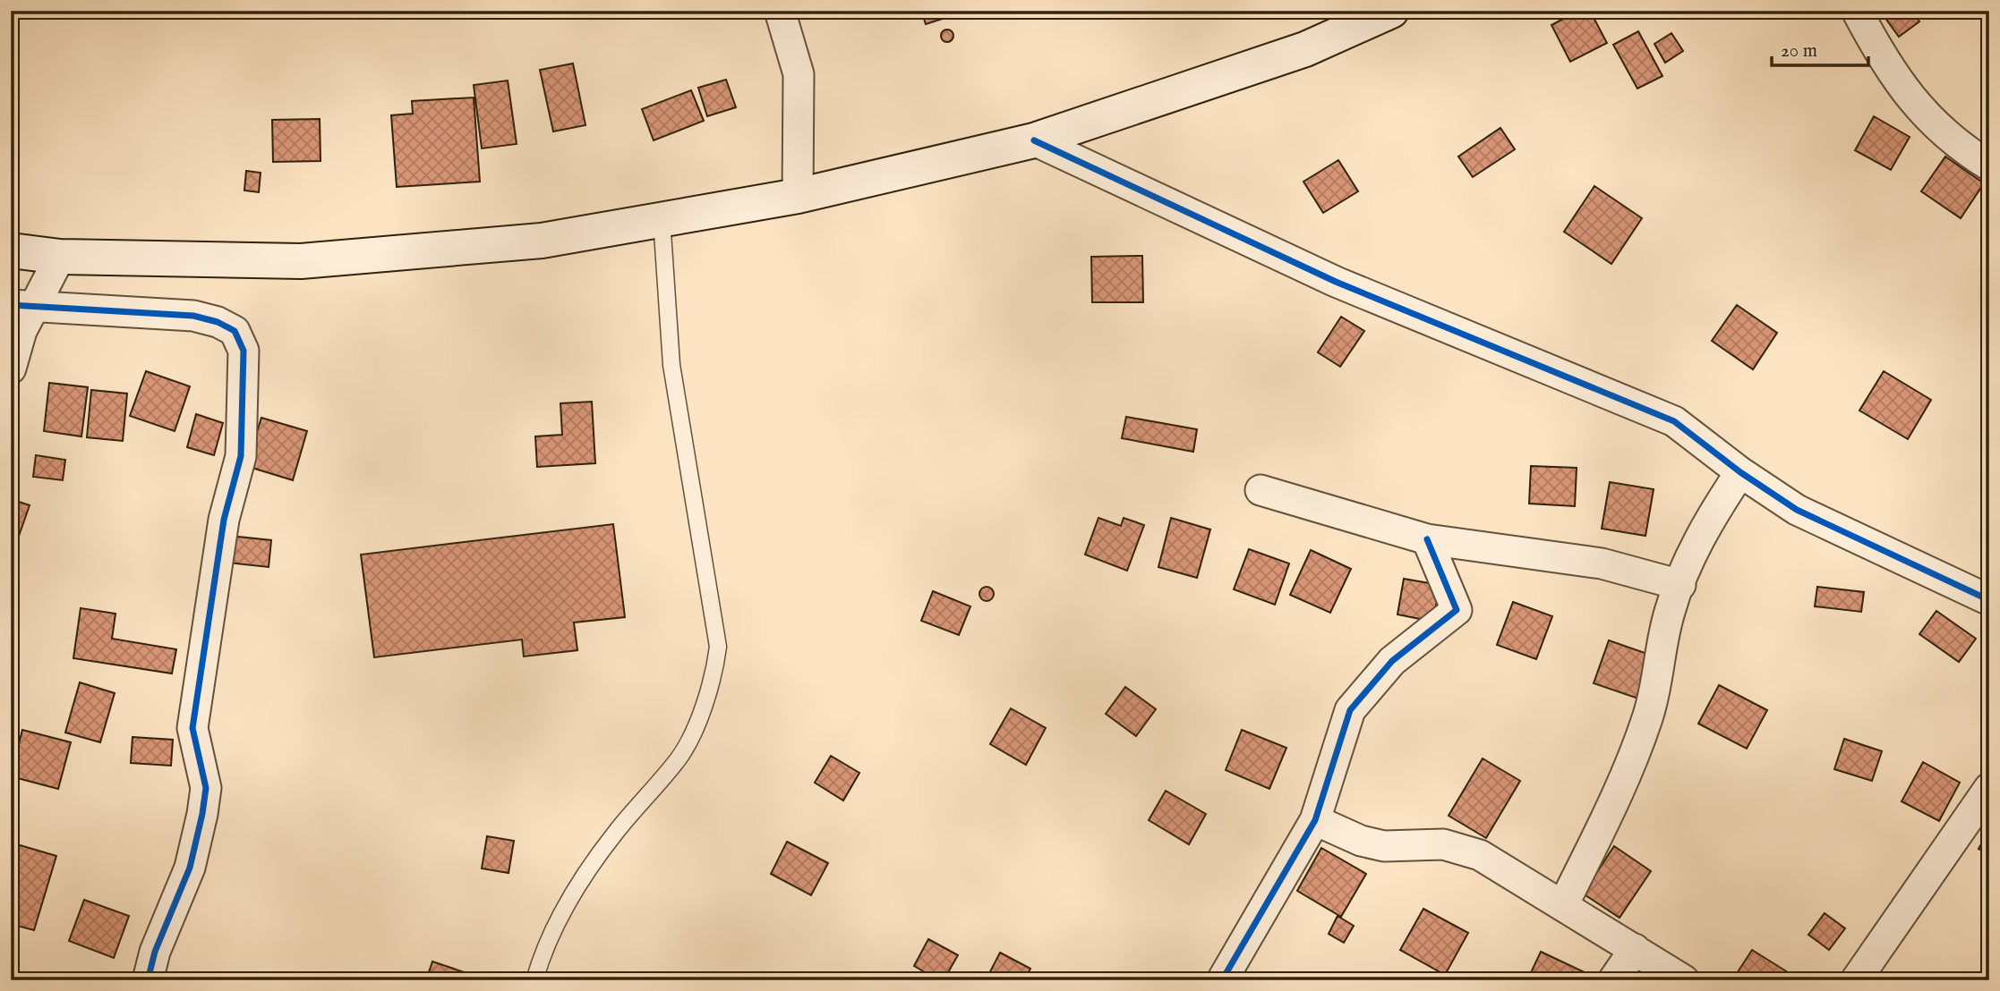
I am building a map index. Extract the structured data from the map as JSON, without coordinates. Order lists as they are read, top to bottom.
{
  "scale_bar": "20 m"
}
